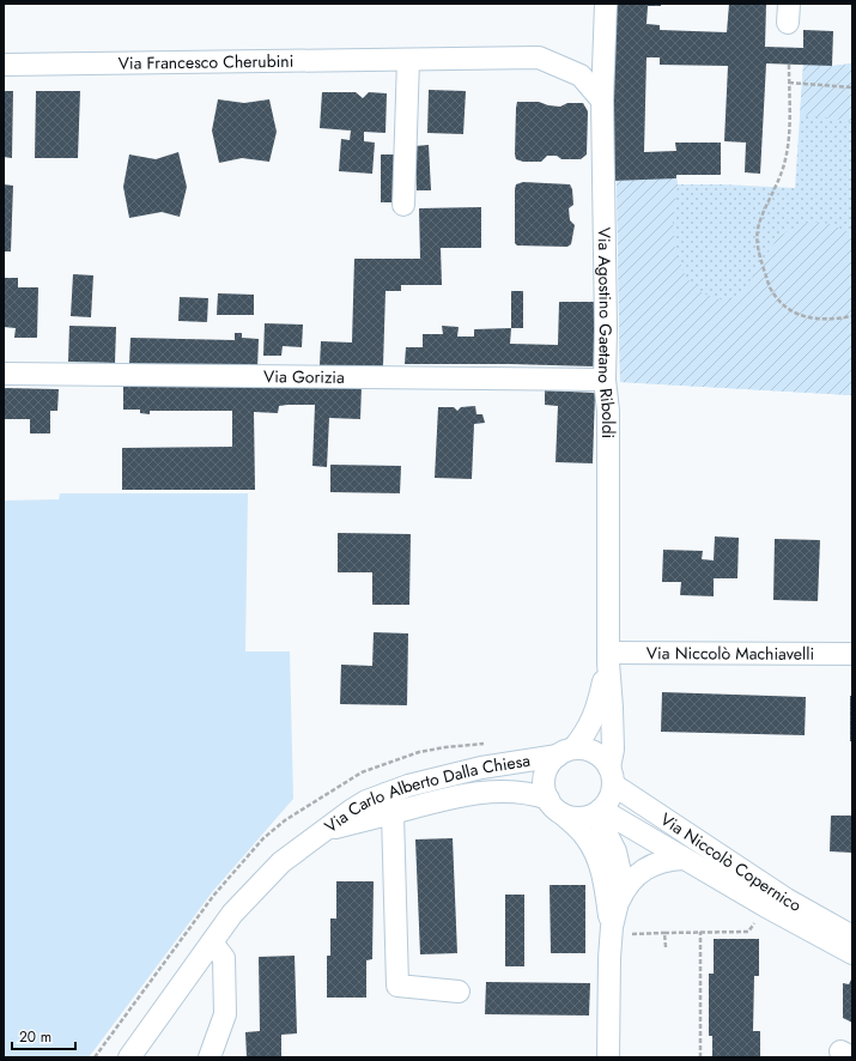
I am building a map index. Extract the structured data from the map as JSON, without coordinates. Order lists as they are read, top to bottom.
{
  "streets": {
    "street": [
      "Via Francesco Cherubini",
      "Via Agostino Gaetano Riboldi",
      "Via Gorizia",
      "Via Niccolò Machiavelli",
      "Via Carlo Alberto Dalla Chiesa",
      "Via Niccolò Copernico"
    ]
  },
  "crossings": [
    ["Via Francesco Cherubini", "Via Agostino Gaetano Riboldi"],
    ["Via Agostino Gaetano Riboldi", "Via Gorizia"],
    ["Via Agostino Gaetano Riboldi", "Via Niccolò Machiavelli"],
    ["Via Agostino Gaetano Riboldi", "Via Carlo Alberto Dalla Chiesa"],
    ["Via Agostino Gaetano Riboldi", "Via Niccolò Copernico"],
    ["Via Carlo Alberto Dalla Chiesa", "Via Niccolò Copernico"]
  ],
  "scale_bar": "20 m"
}
